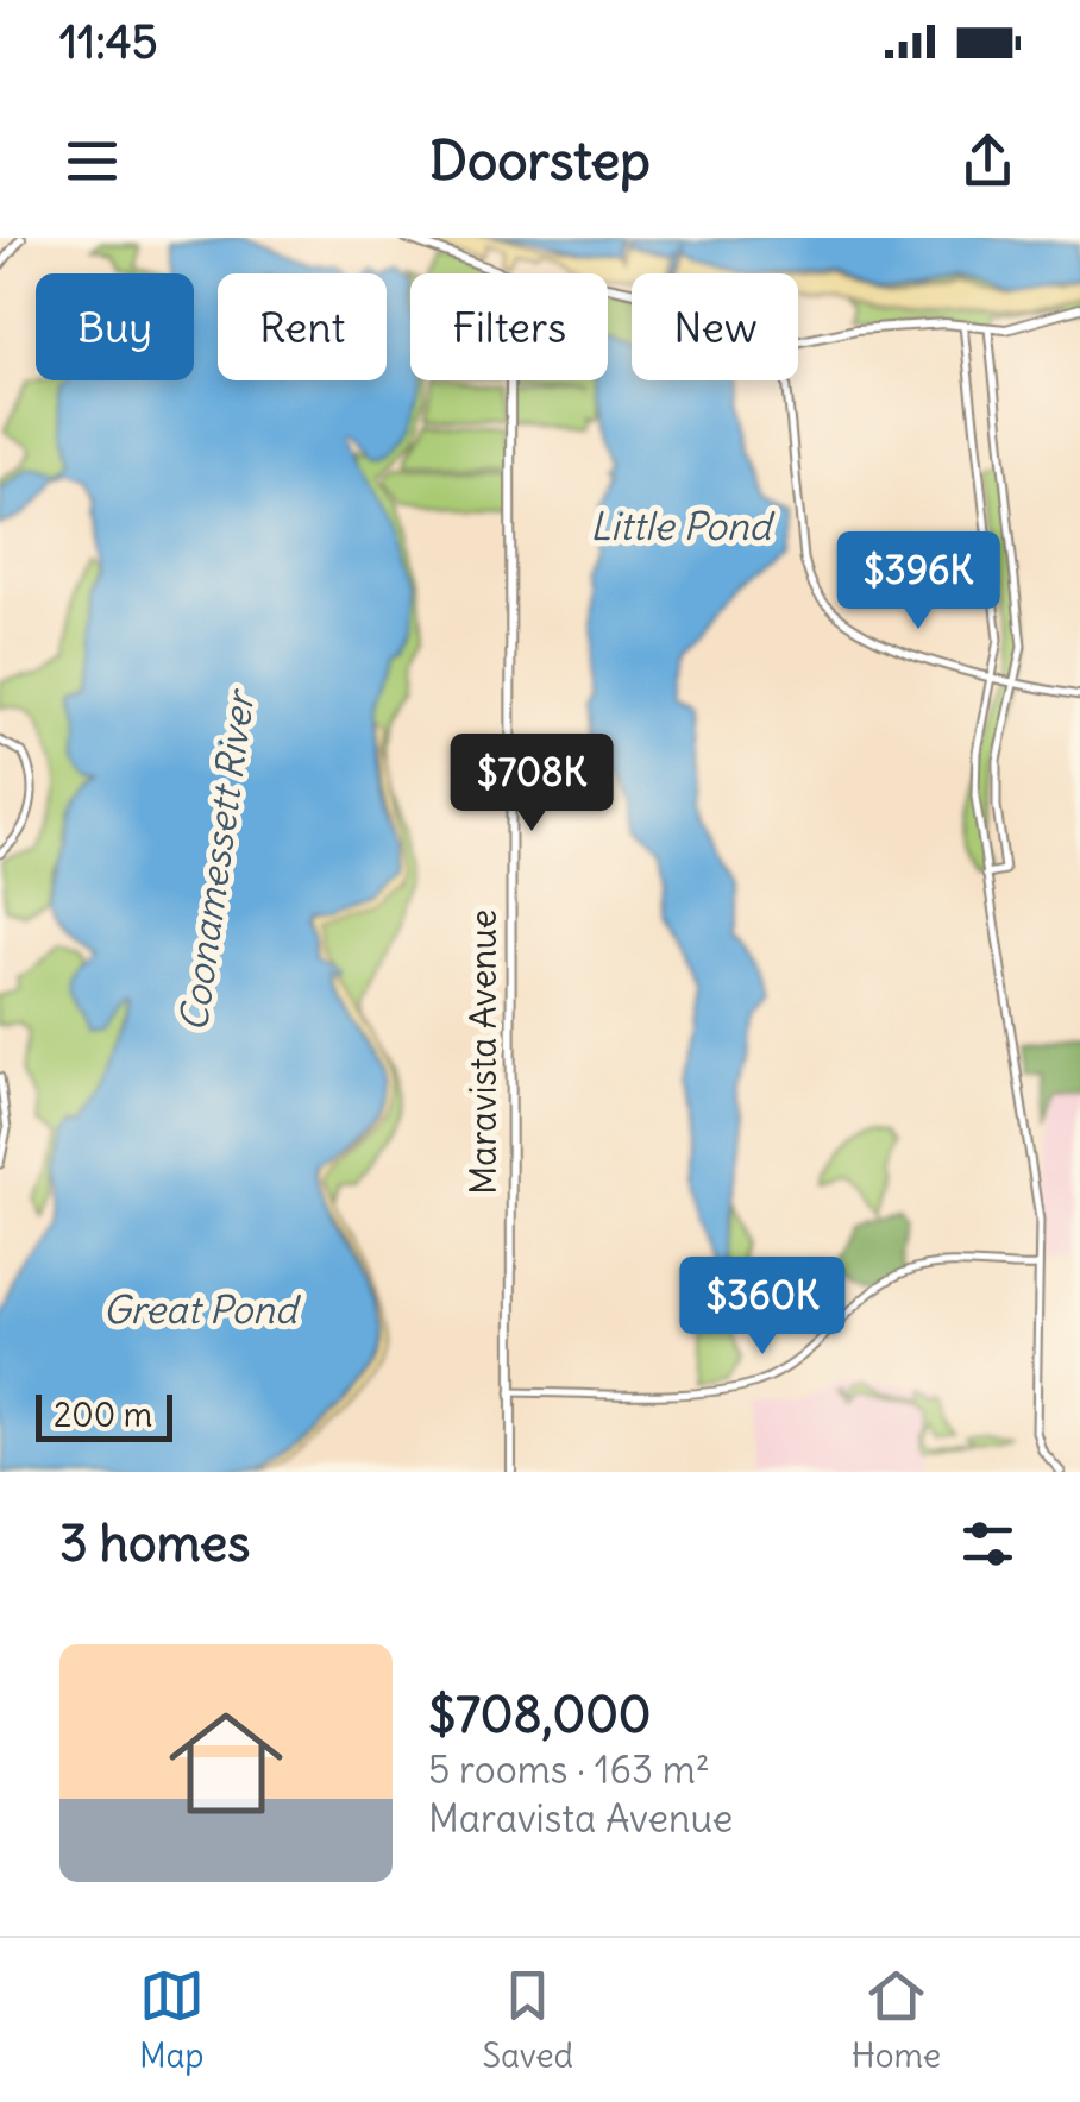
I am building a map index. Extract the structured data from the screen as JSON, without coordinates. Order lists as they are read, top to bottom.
{
  "streets": {
    "main road": ["Maravista Avenue"]
  },
  "water": ["Little Pond", "Coonamessett River", "Great Pond"],
  "scale_bar": "200 m",
  "page": {
    "status": "11:45",
    "header": "Doorstep",
    "chip": [
      "Buy",
      "Rent",
      "Filters",
      "New"
    ],
    "price": ["$396K", "$708K", "$360K"],
    "scale": "200 m",
    "heading": "3 homes",
    "list": [
      {
        "name": "$708,000",
        "note": "5 rooms · 163 m² · Maravista Avenue"
      }
    ],
    "tabs": ["Map", "Saved", "Home"]
  }
}
